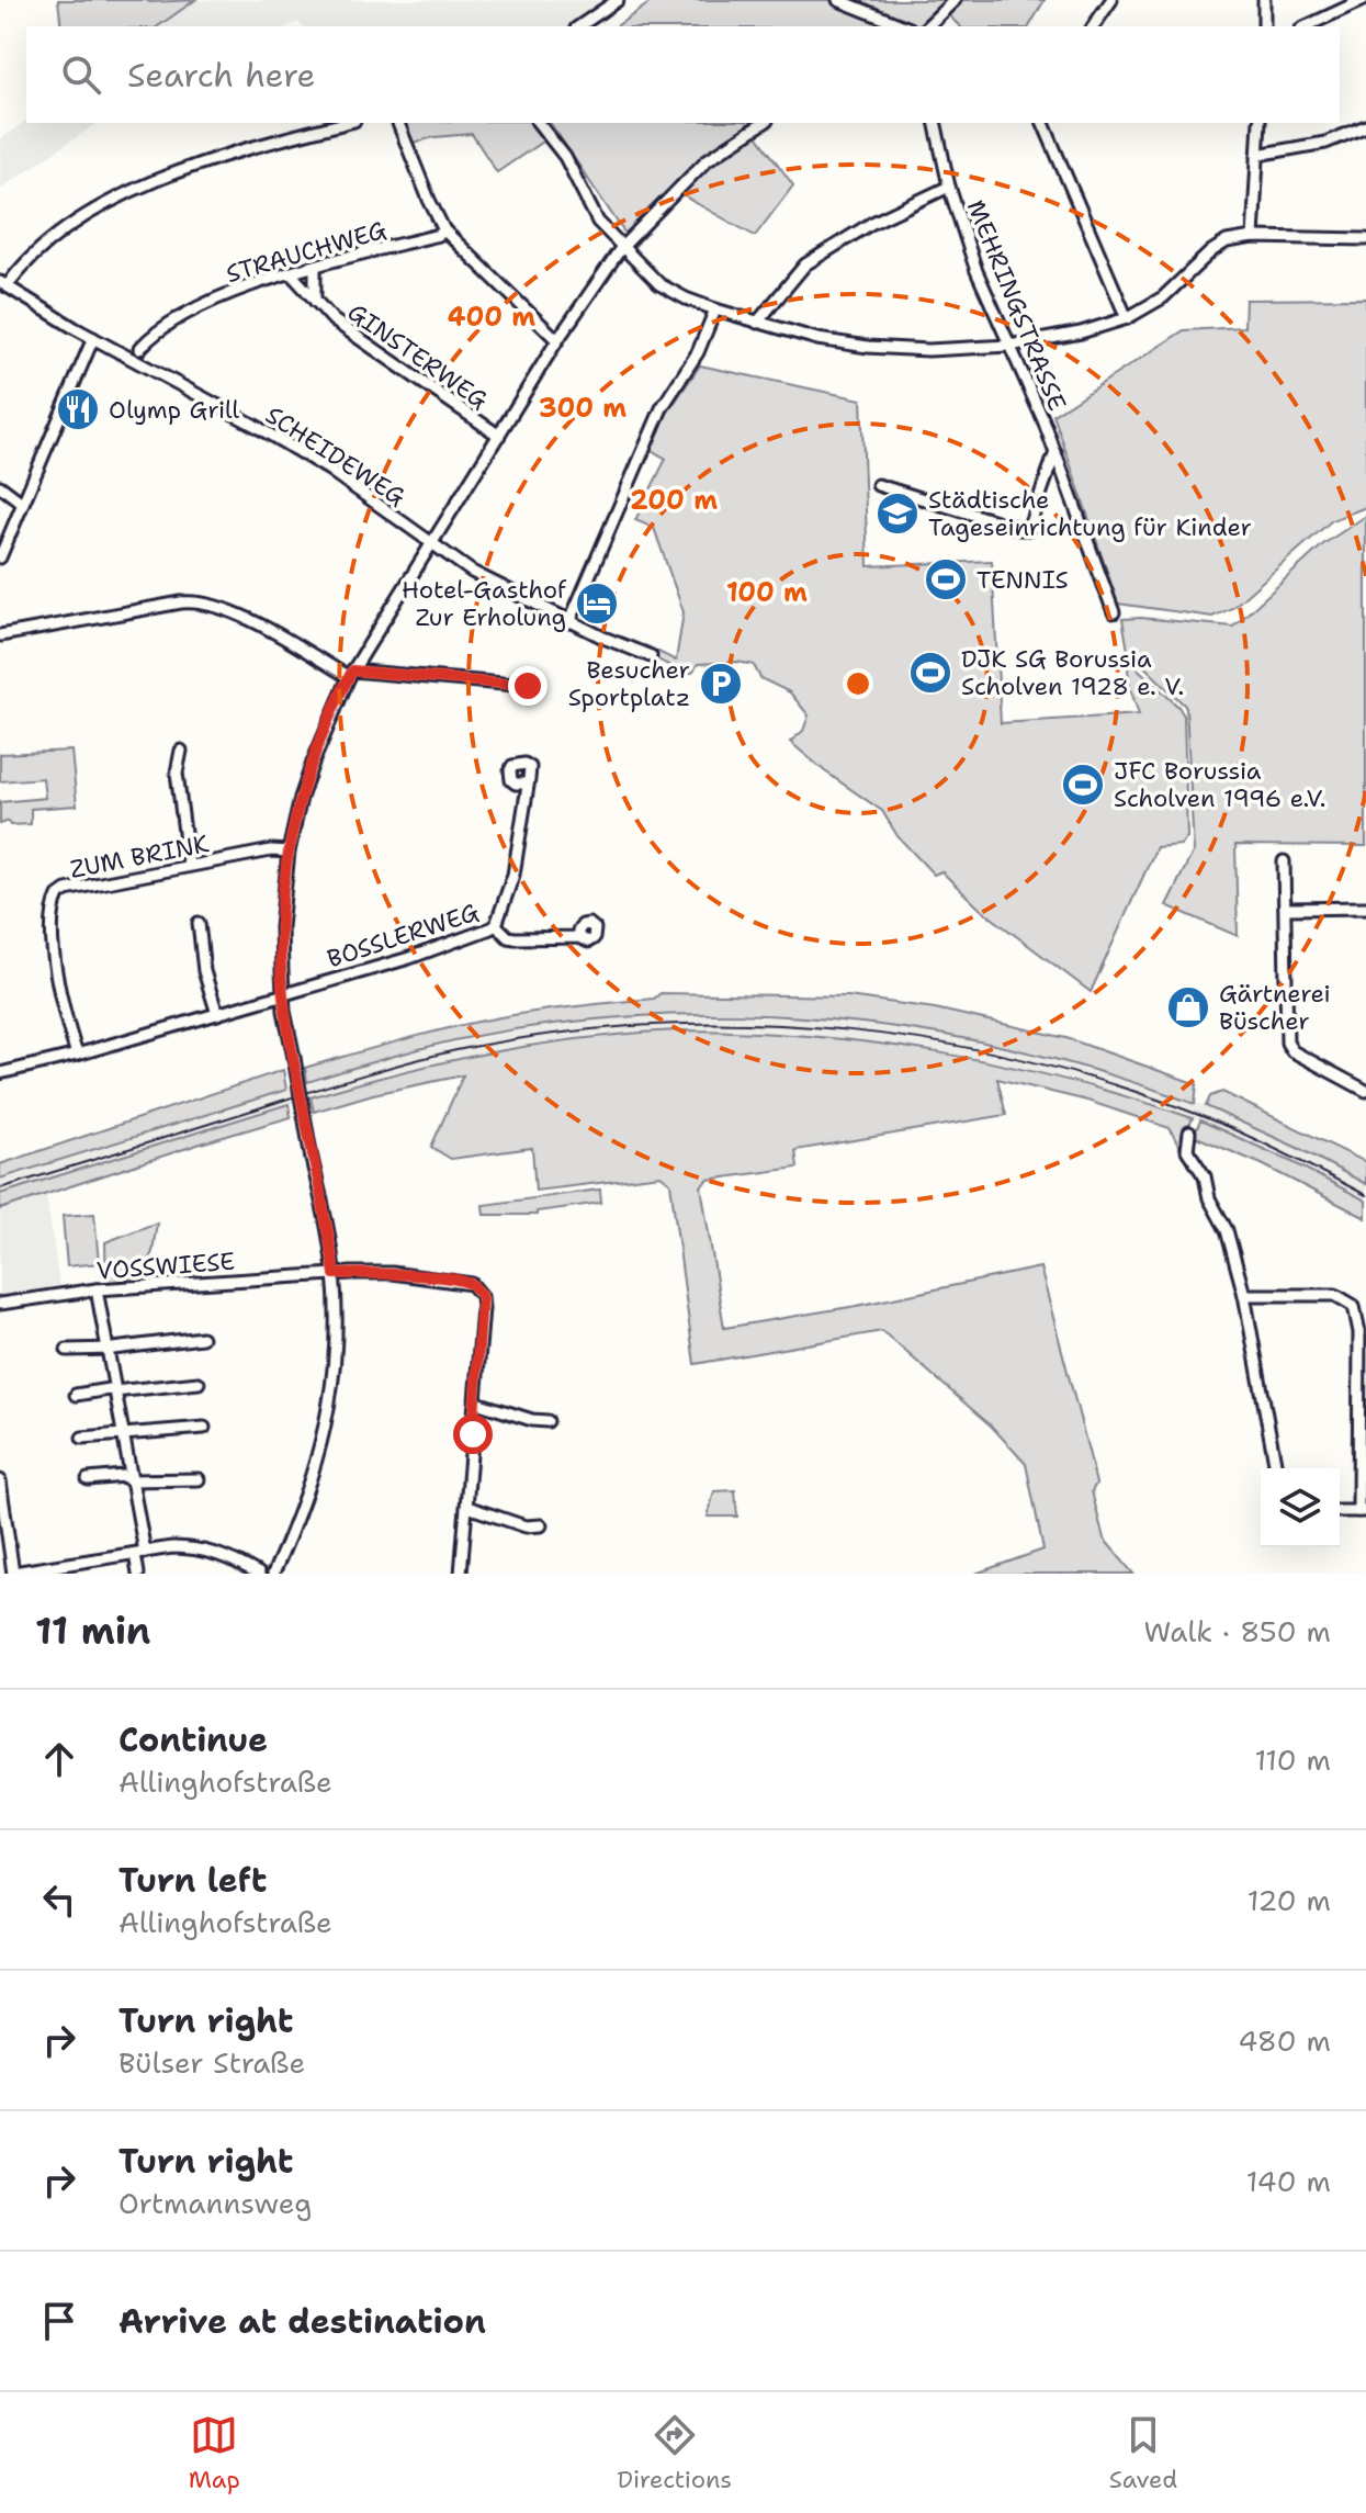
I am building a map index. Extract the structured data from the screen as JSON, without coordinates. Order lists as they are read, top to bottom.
{
  "streets": {
    "street": [
      "STRAUCHWEG",
      "MEHRINGSTRASSE",
      "GINSTERWEG",
      "SCHEIDEWEG",
      "ZUM BRINK",
      "BOSSLERWEG",
      "VOSSWIESE"
    ]
  },
  "crossings": [
    ["STRAUCHWEG", "GINSTERWEG"],
    ["ZUM BRINK", "BOSSLERWEG"]
  ],
  "places": {
    "restaurant": ["Olymp Grill"],
    "school or university": ["Städtische Tageseinrichtung für Kinder"],
    "sports": ["TENNIS", "DJK SG Borussia Scholven 1928 e. V.", "JFC Borussia Scholven 1996 e.V."],
    "hotel": ["Hotel-Gasthof Zur Erholung"],
    "parking": ["Besucher Sportplatz"],
    "shop": ["Gärtnerei Büscher"]
  },
  "page": {
    "search": "Search here",
    "heading": ["11 min", "Walk · 850 m"],
    "list": [
      ["Continue", "Allinghofstraße", "110 m"],
      ["Turn left", "Allinghofstraße", "120 m"],
      ["Turn right", "Bülser Straße", "480 m"],
      ["Turn right", "Ortmannsweg", "140 m"],
      "Arrive at destination"
    ],
    "nav": ["Map", "Directions", "Saved"]
  },
  "rings": [
    "400 m",
    "300 m",
    "200 m",
    "100 m"
  ]
}
